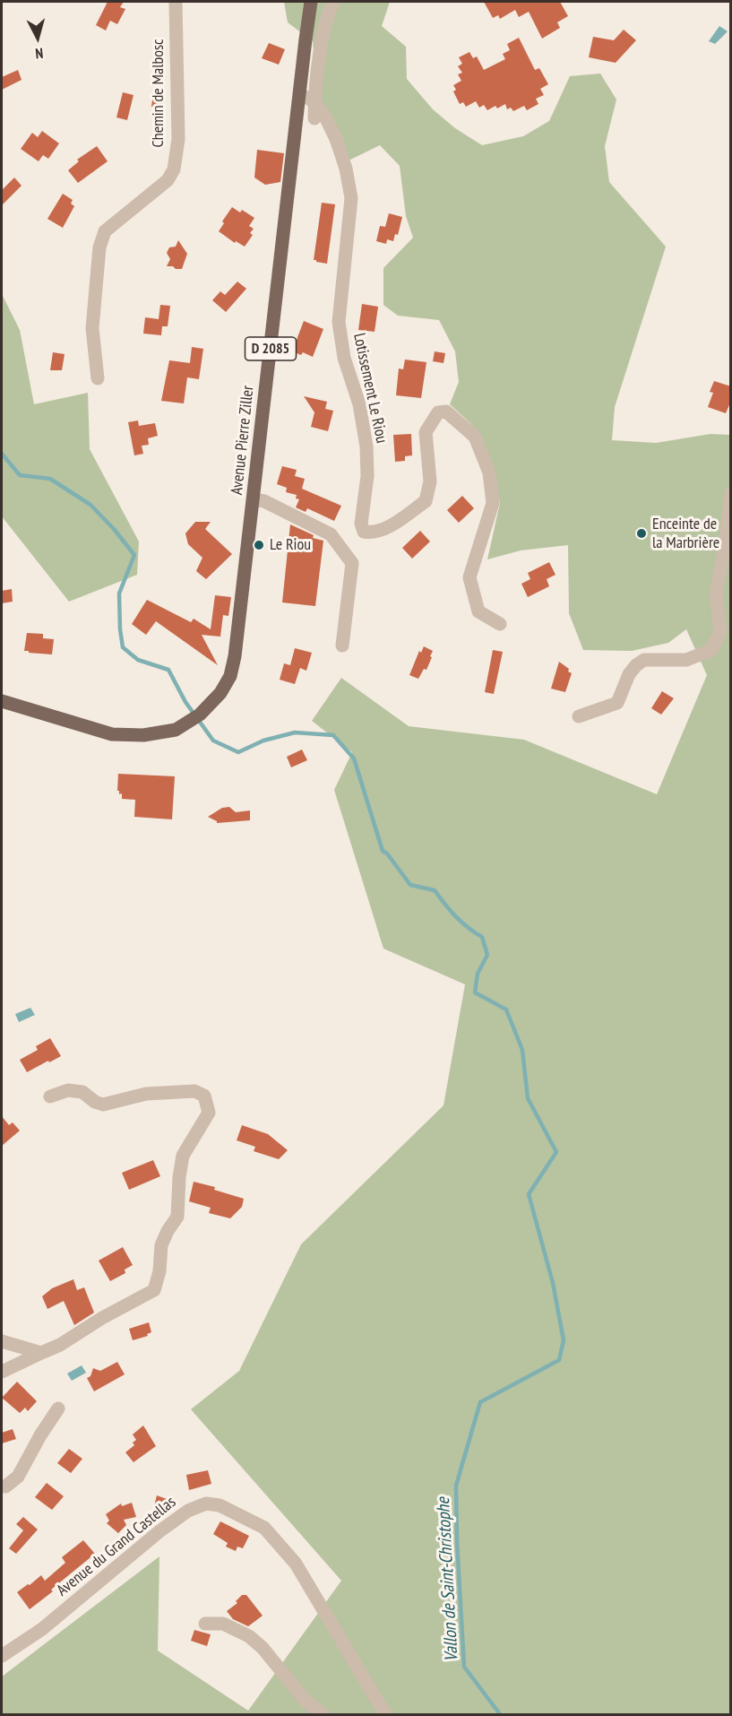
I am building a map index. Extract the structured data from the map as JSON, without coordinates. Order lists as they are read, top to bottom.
{
  "streets": {
    "main road": ["D 2085", "Avenue Pierre Ziller"],
    "street": ["Chemin de Malbosc", "Lotissement Le Riou", "Avenue du Grand Castellas"]
  },
  "water": ["Vallon de Saint-Christophe"],
  "places": ["Enceinte de la Marbrière", "Le Riou"],
  "north": "bottom"
}
